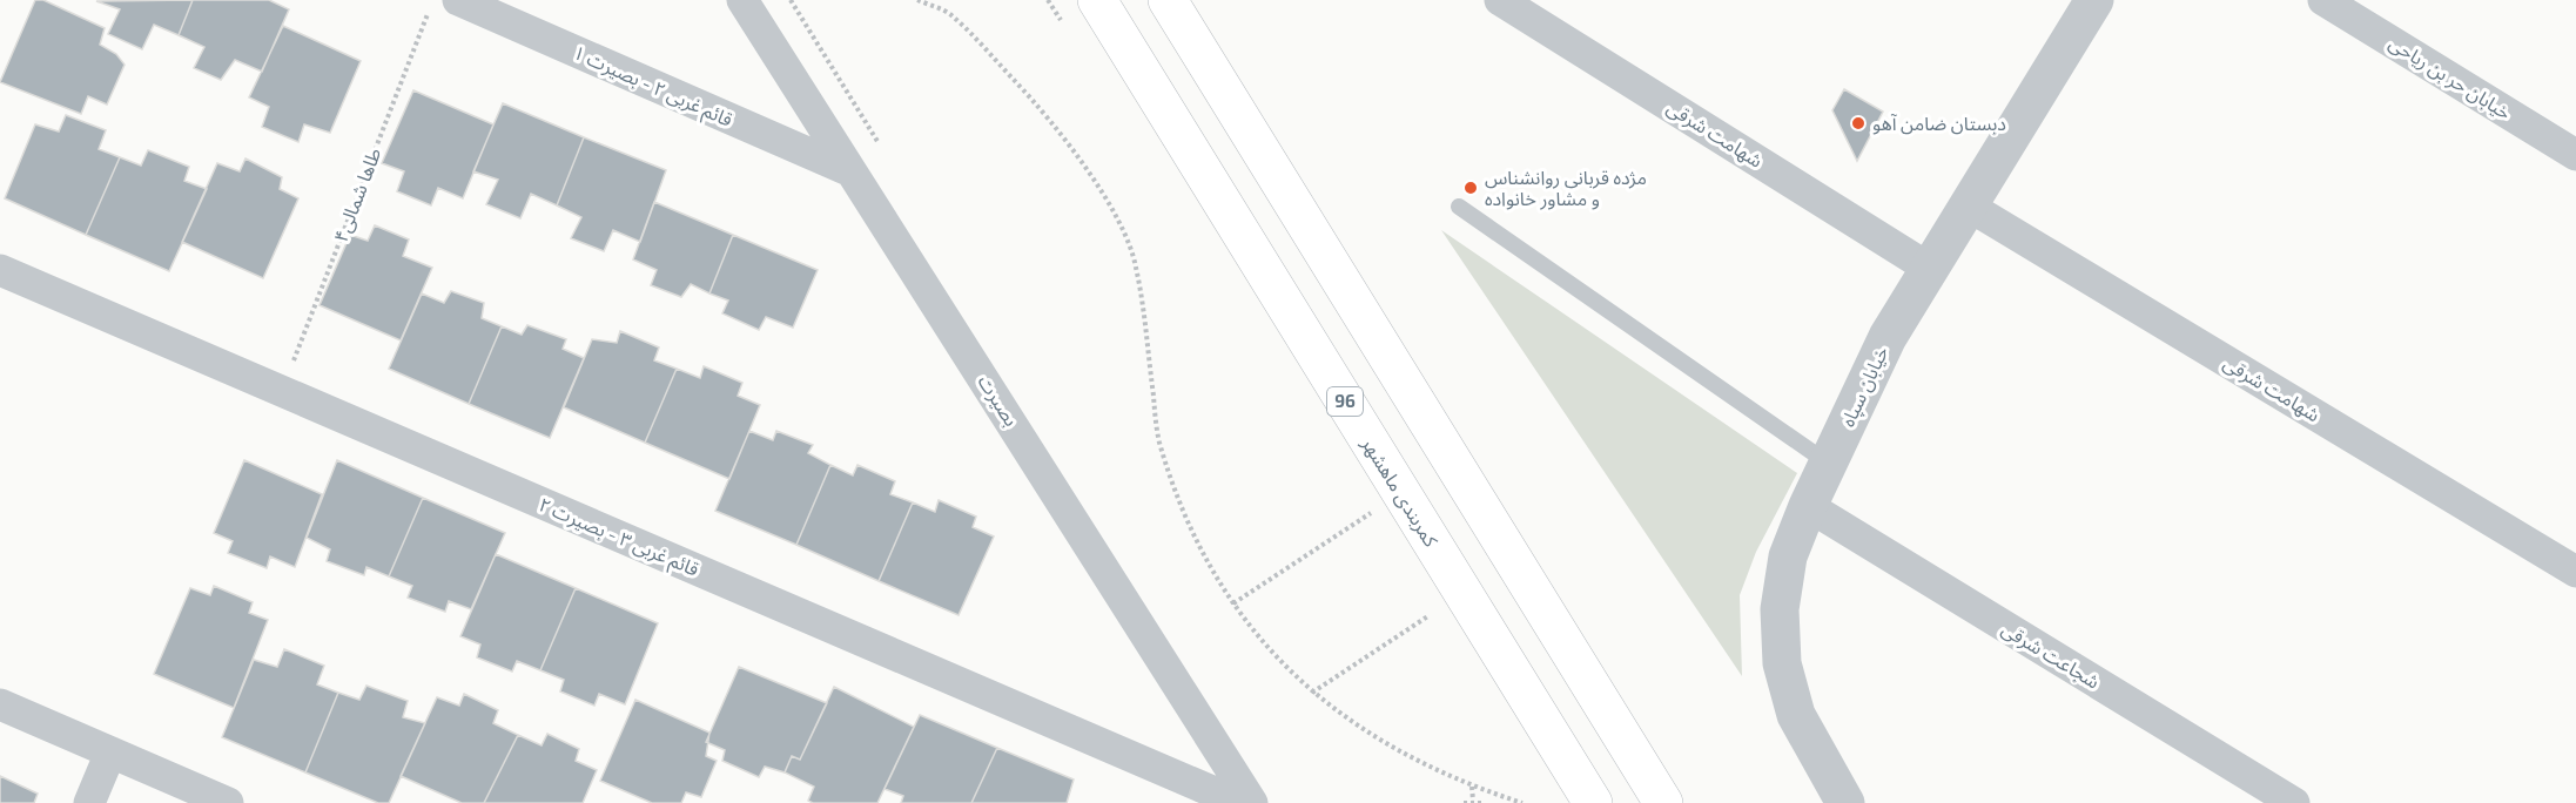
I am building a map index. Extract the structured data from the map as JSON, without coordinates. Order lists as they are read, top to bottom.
{
  "streets": {
    "main road": ["96", "کمربندی ماهشهر"],
    "street": [
      "خیابان حر بن ریاحی",
      "قائم غربی ۲ - بصیرت ۱",
      "شهامت شرقی",
      "خیابان سپاه",
      "بصیرت",
      "قائم غربی ۳ - بصیرت ۲",
      "شجاعت شرقی"
    ],
    "path": ["طاها شمالی۴"]
  },
  "crossings": [
    ["قائم غربی ۲ - بصیرت ۱", "بصیرت"],
    ["شهامت شرقی", "خیابان سپاه"],
    ["طاها شمالی۴", "قائم غربی ۳ - بصیرت ۲"],
    ["خیابان سپاه", "شجاعت شرقی"]
  ],
  "places": ["دبستان ضامن آهو", "مژده قربانی روانشناس و مشاور خانواده"]
}
